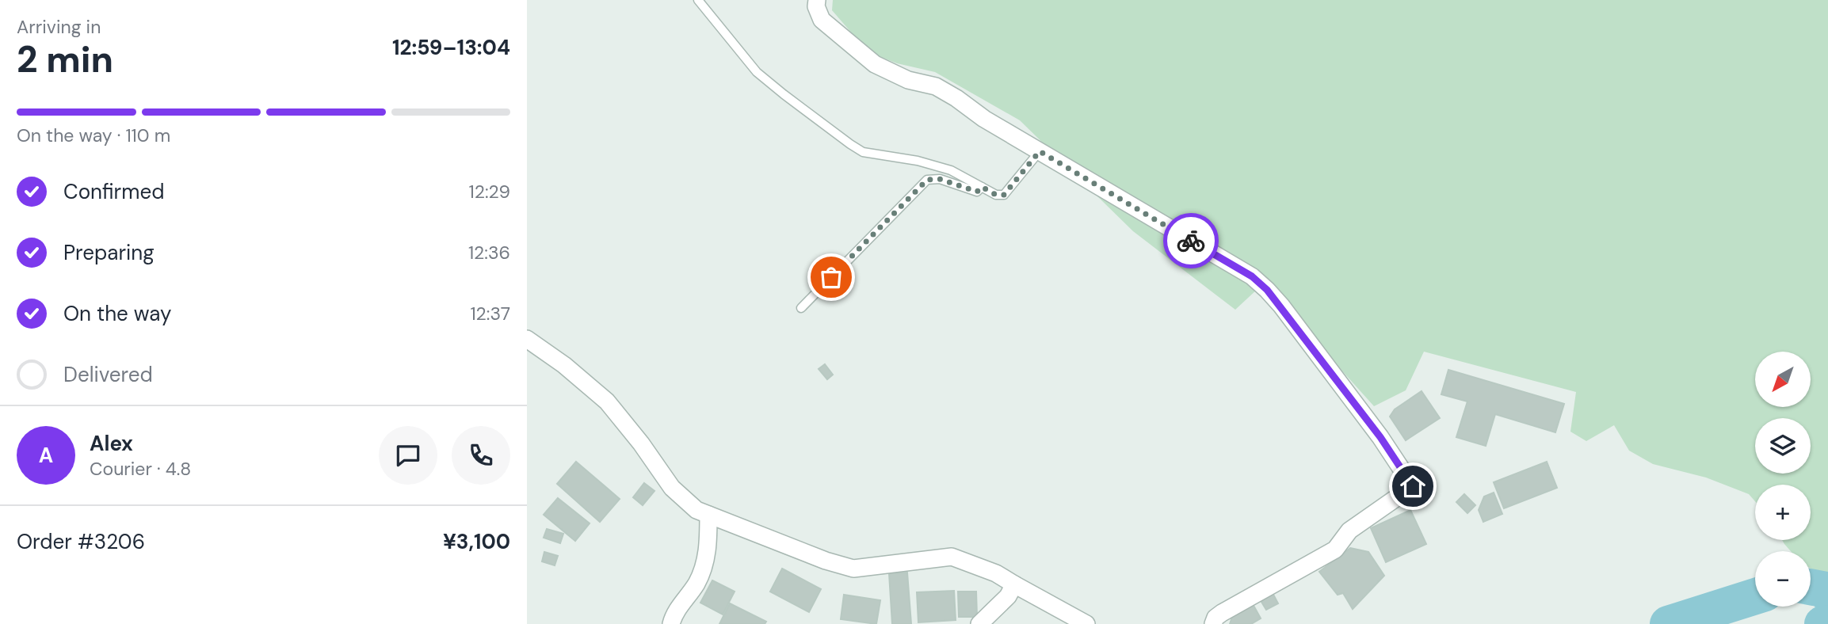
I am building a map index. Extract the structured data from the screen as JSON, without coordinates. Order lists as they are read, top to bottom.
{
  "north": "bottom left",
  "page": {
    "heading": ["2 min", "Arriving in", "12:59–13:04"],
    "panel": [
      "Alex",
      "Courier · 4.8",
      "Order #3206",
      "¥3,100"
    ],
    "bar": "On the way · 110 m",
    "list": [
      ["Confirmed", "12:29"],
      ["Preparing", "12:36"],
      ["On the way", "12:37"],
      "Delivered"
    ],
    "map_buttons": ["+", "−"],
    "round": "A"
  }
}
